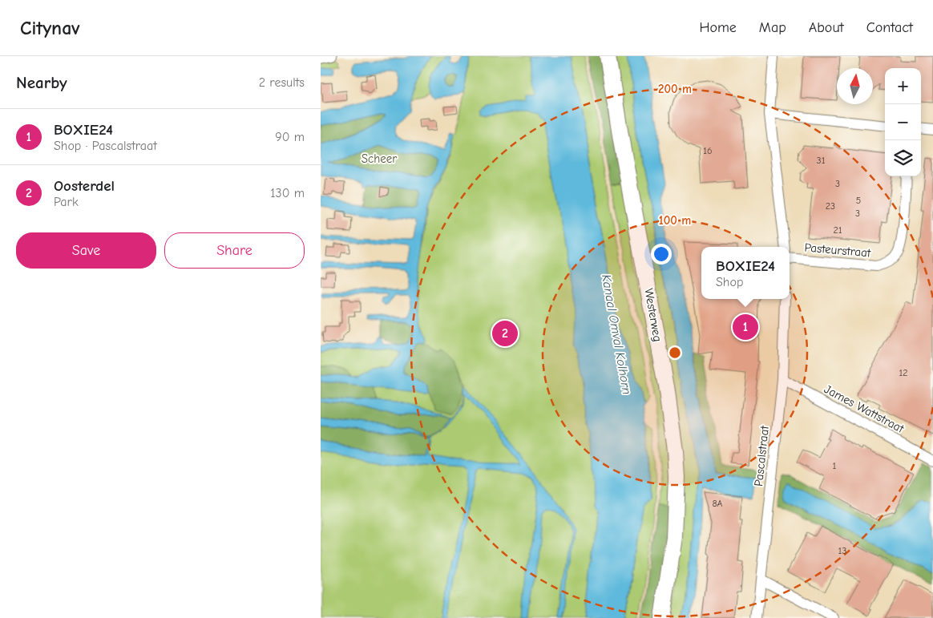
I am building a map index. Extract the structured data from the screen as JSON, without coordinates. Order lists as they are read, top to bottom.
{
  "streets": {
    "main road": ["Westerweg"],
    "street": ["Pasteurstraat", "James Wattstraat", "Pascalstraat"]
  },
  "crossings": [
    ["James Wattstraat", "Pascalstraat"]
  ],
  "water": ["Kanaal Omval Kolhorn"],
  "parks": ["Scheer"],
  "house_numbers": [
    "16",
    "31",
    "3",
    "5",
    "23",
    "3",
    "21",
    "12",
    "1",
    "8A",
    "13"
  ],
  "north": "top",
  "page": {
    "header": "Citynav",
    "nav": [
      "Home",
      "Map",
      "About",
      "Contact"
    ],
    "heading": ["Nearby", "2 results"],
    "map_buttons": ["+", "−"],
    "list": [
      {
        "mark": "1",
        "name": "BOXIE24",
        "note": "Shop · Pascalstraat",
        "value": "90 m"
      },
      {
        "mark": "2",
        "name": "Oosterdel",
        "note": "Park",
        "value": "130 m"
      }
    ],
    "buttons": ["Save", "Share"],
    "popup": ["BOXIE24", "Shop"],
    "pins": ["1", "2"]
  },
  "rings": ["200 m", "100 m"]
}
